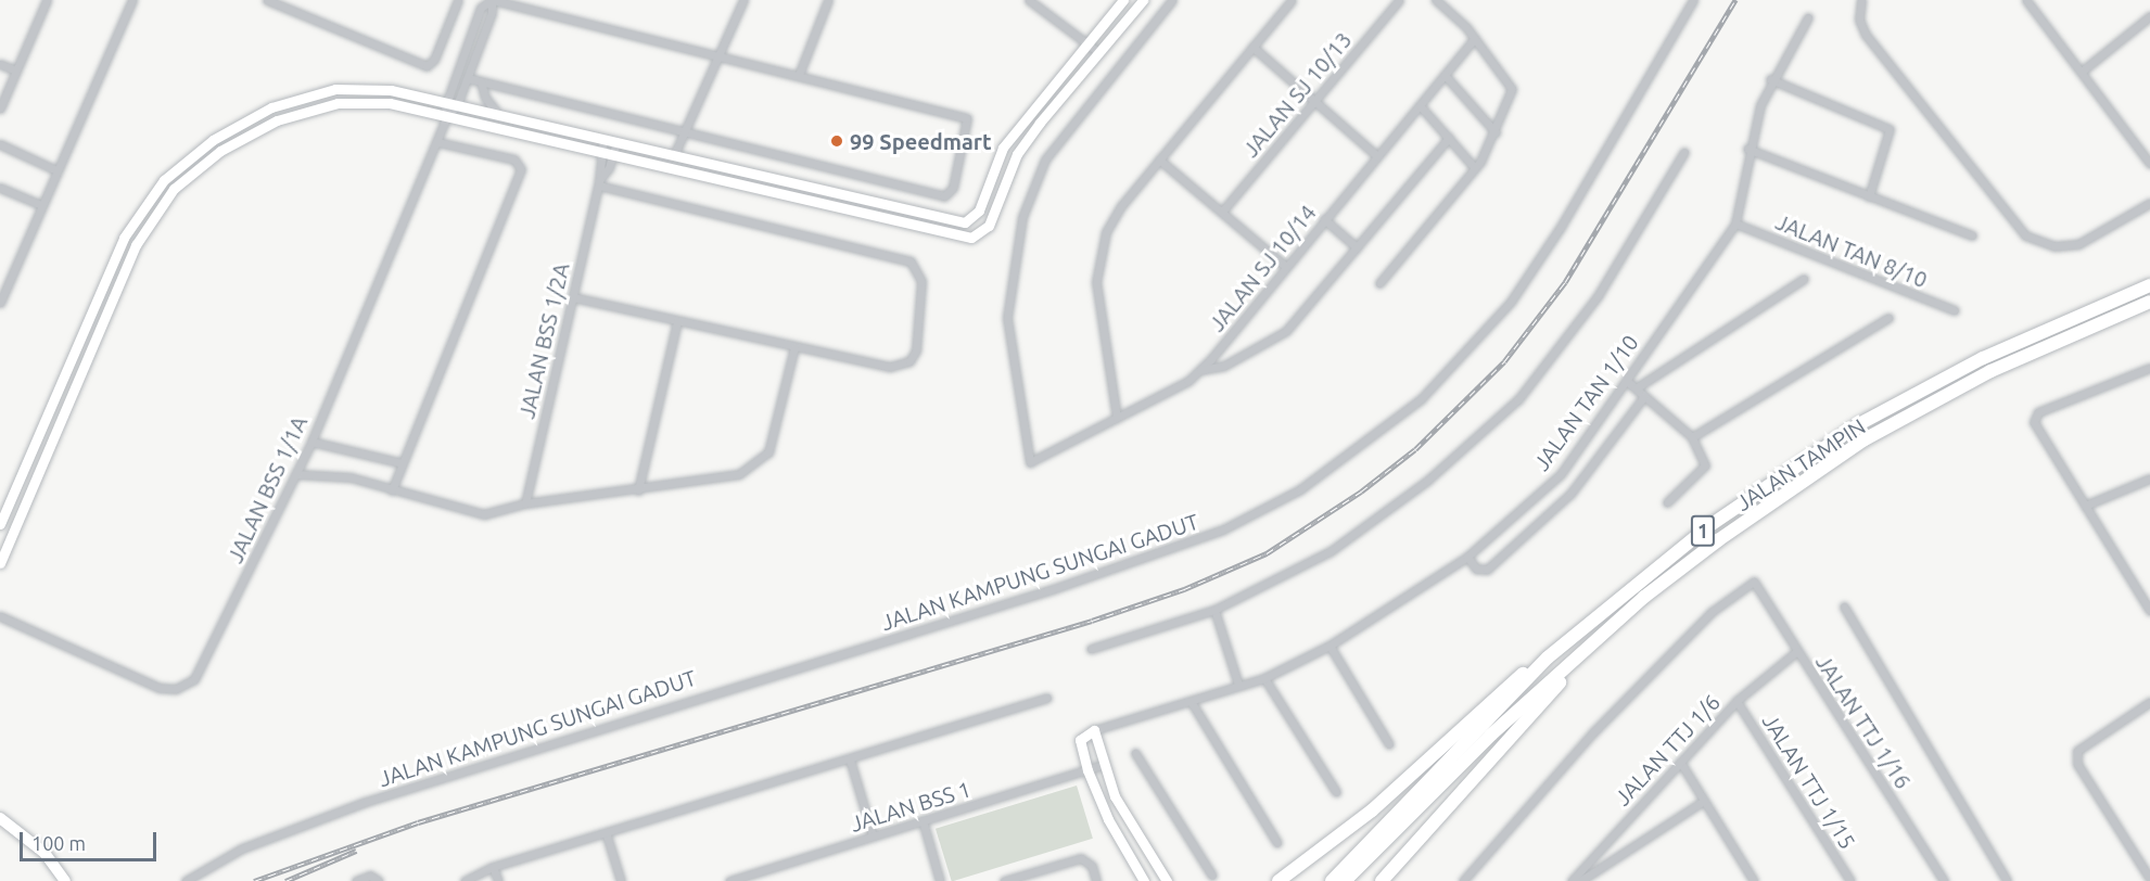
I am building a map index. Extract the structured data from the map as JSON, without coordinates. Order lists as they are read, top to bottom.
{
  "streets": {
    "highway": ["JALAN TAMPIN", "1"],
    "street": [
      "JALAN SJ 10/13",
      "JALAN TAN 8/10",
      "JALAN SJ 10/14",
      "JALAN BSS 1/2A",
      "JALAN TAN 1/10",
      "JALAN BSS 1/1A",
      "JALAN KAMPUNG SUNGAI GADUT",
      "JALAN TTJ 1/16",
      "JALAN TTJ 1/6",
      "JALAN TTJ 1/15",
      "JALAN BSS 1"
    ]
  },
  "crossings": [
    ["JALAN TAN 8/10", "JALAN TAN 1/10"],
    ["JALAN TTJ 1/16", "JALAN TTJ 1/6"],
    ["JALAN TTJ 1/6", "JALAN TTJ 1/15"]
  ],
  "places": ["99 Speedmart"],
  "scale_bar": "100 m"
}
